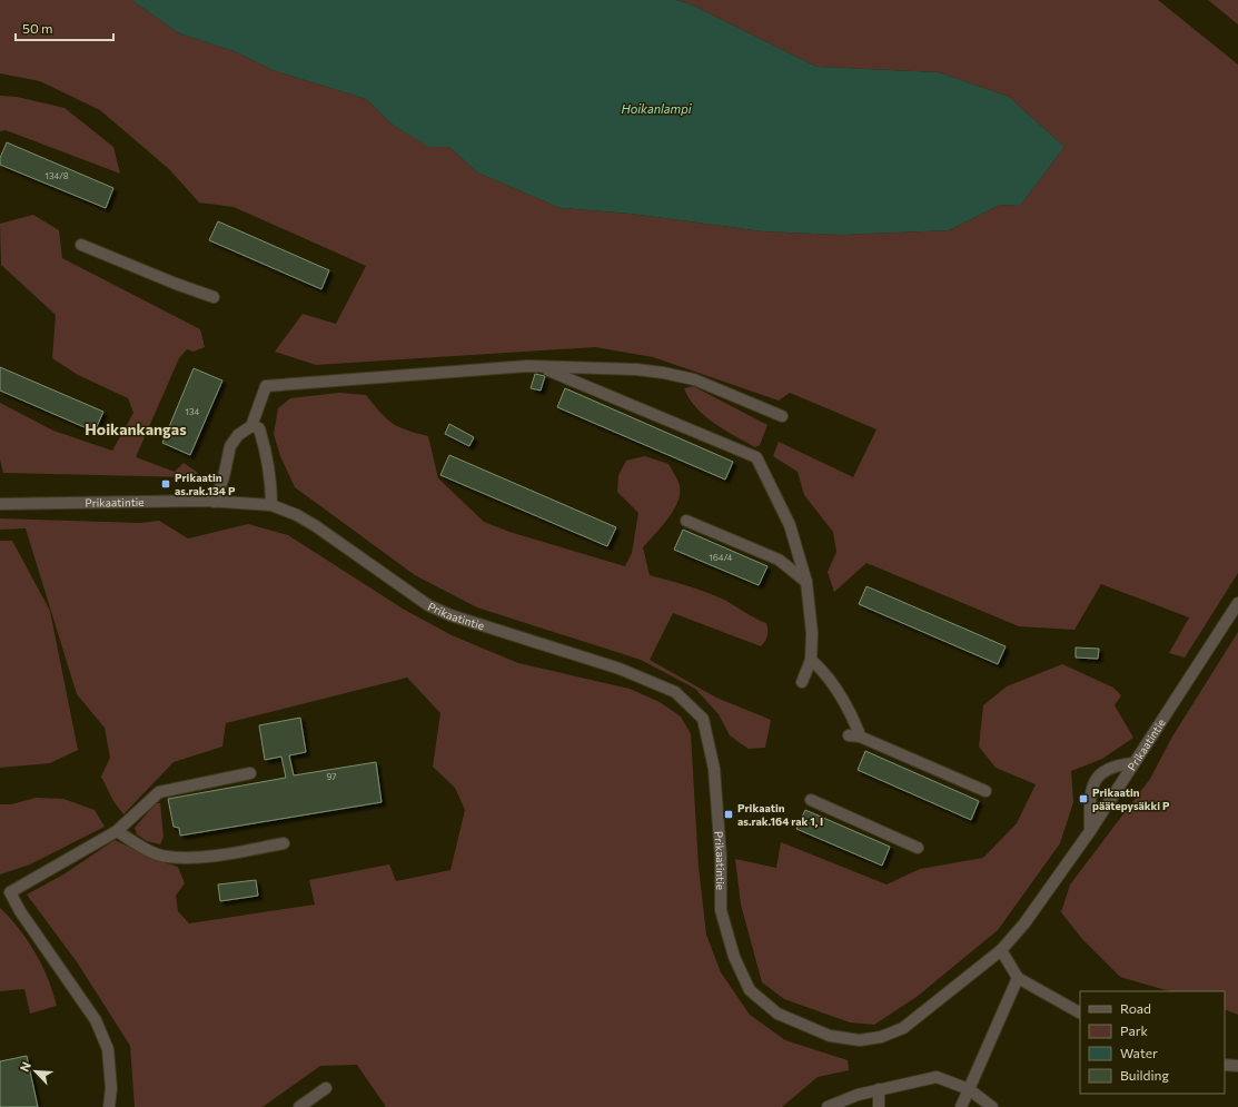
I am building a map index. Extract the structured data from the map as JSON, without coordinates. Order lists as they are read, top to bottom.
{
  "streets": {
    "street": ["Prikaatintie"]
  },
  "districts": ["Hoikankangas"],
  "water": ["Hoikanlampi"],
  "places": {
    "transit": ["Prikaatin as.rak.134 P", "Prikaatin päätepysäkki P", "Prikaatin as.rak.164 rak 1, I"]
  },
  "house_numbers": [
    "134/8",
    "134",
    "164/4",
    "97"
  ],
  "legend": [
    "Road",
    "Park",
    "Water",
    "Building"
  ],
  "scale_bar": "50 m",
  "north": "top left"
}
